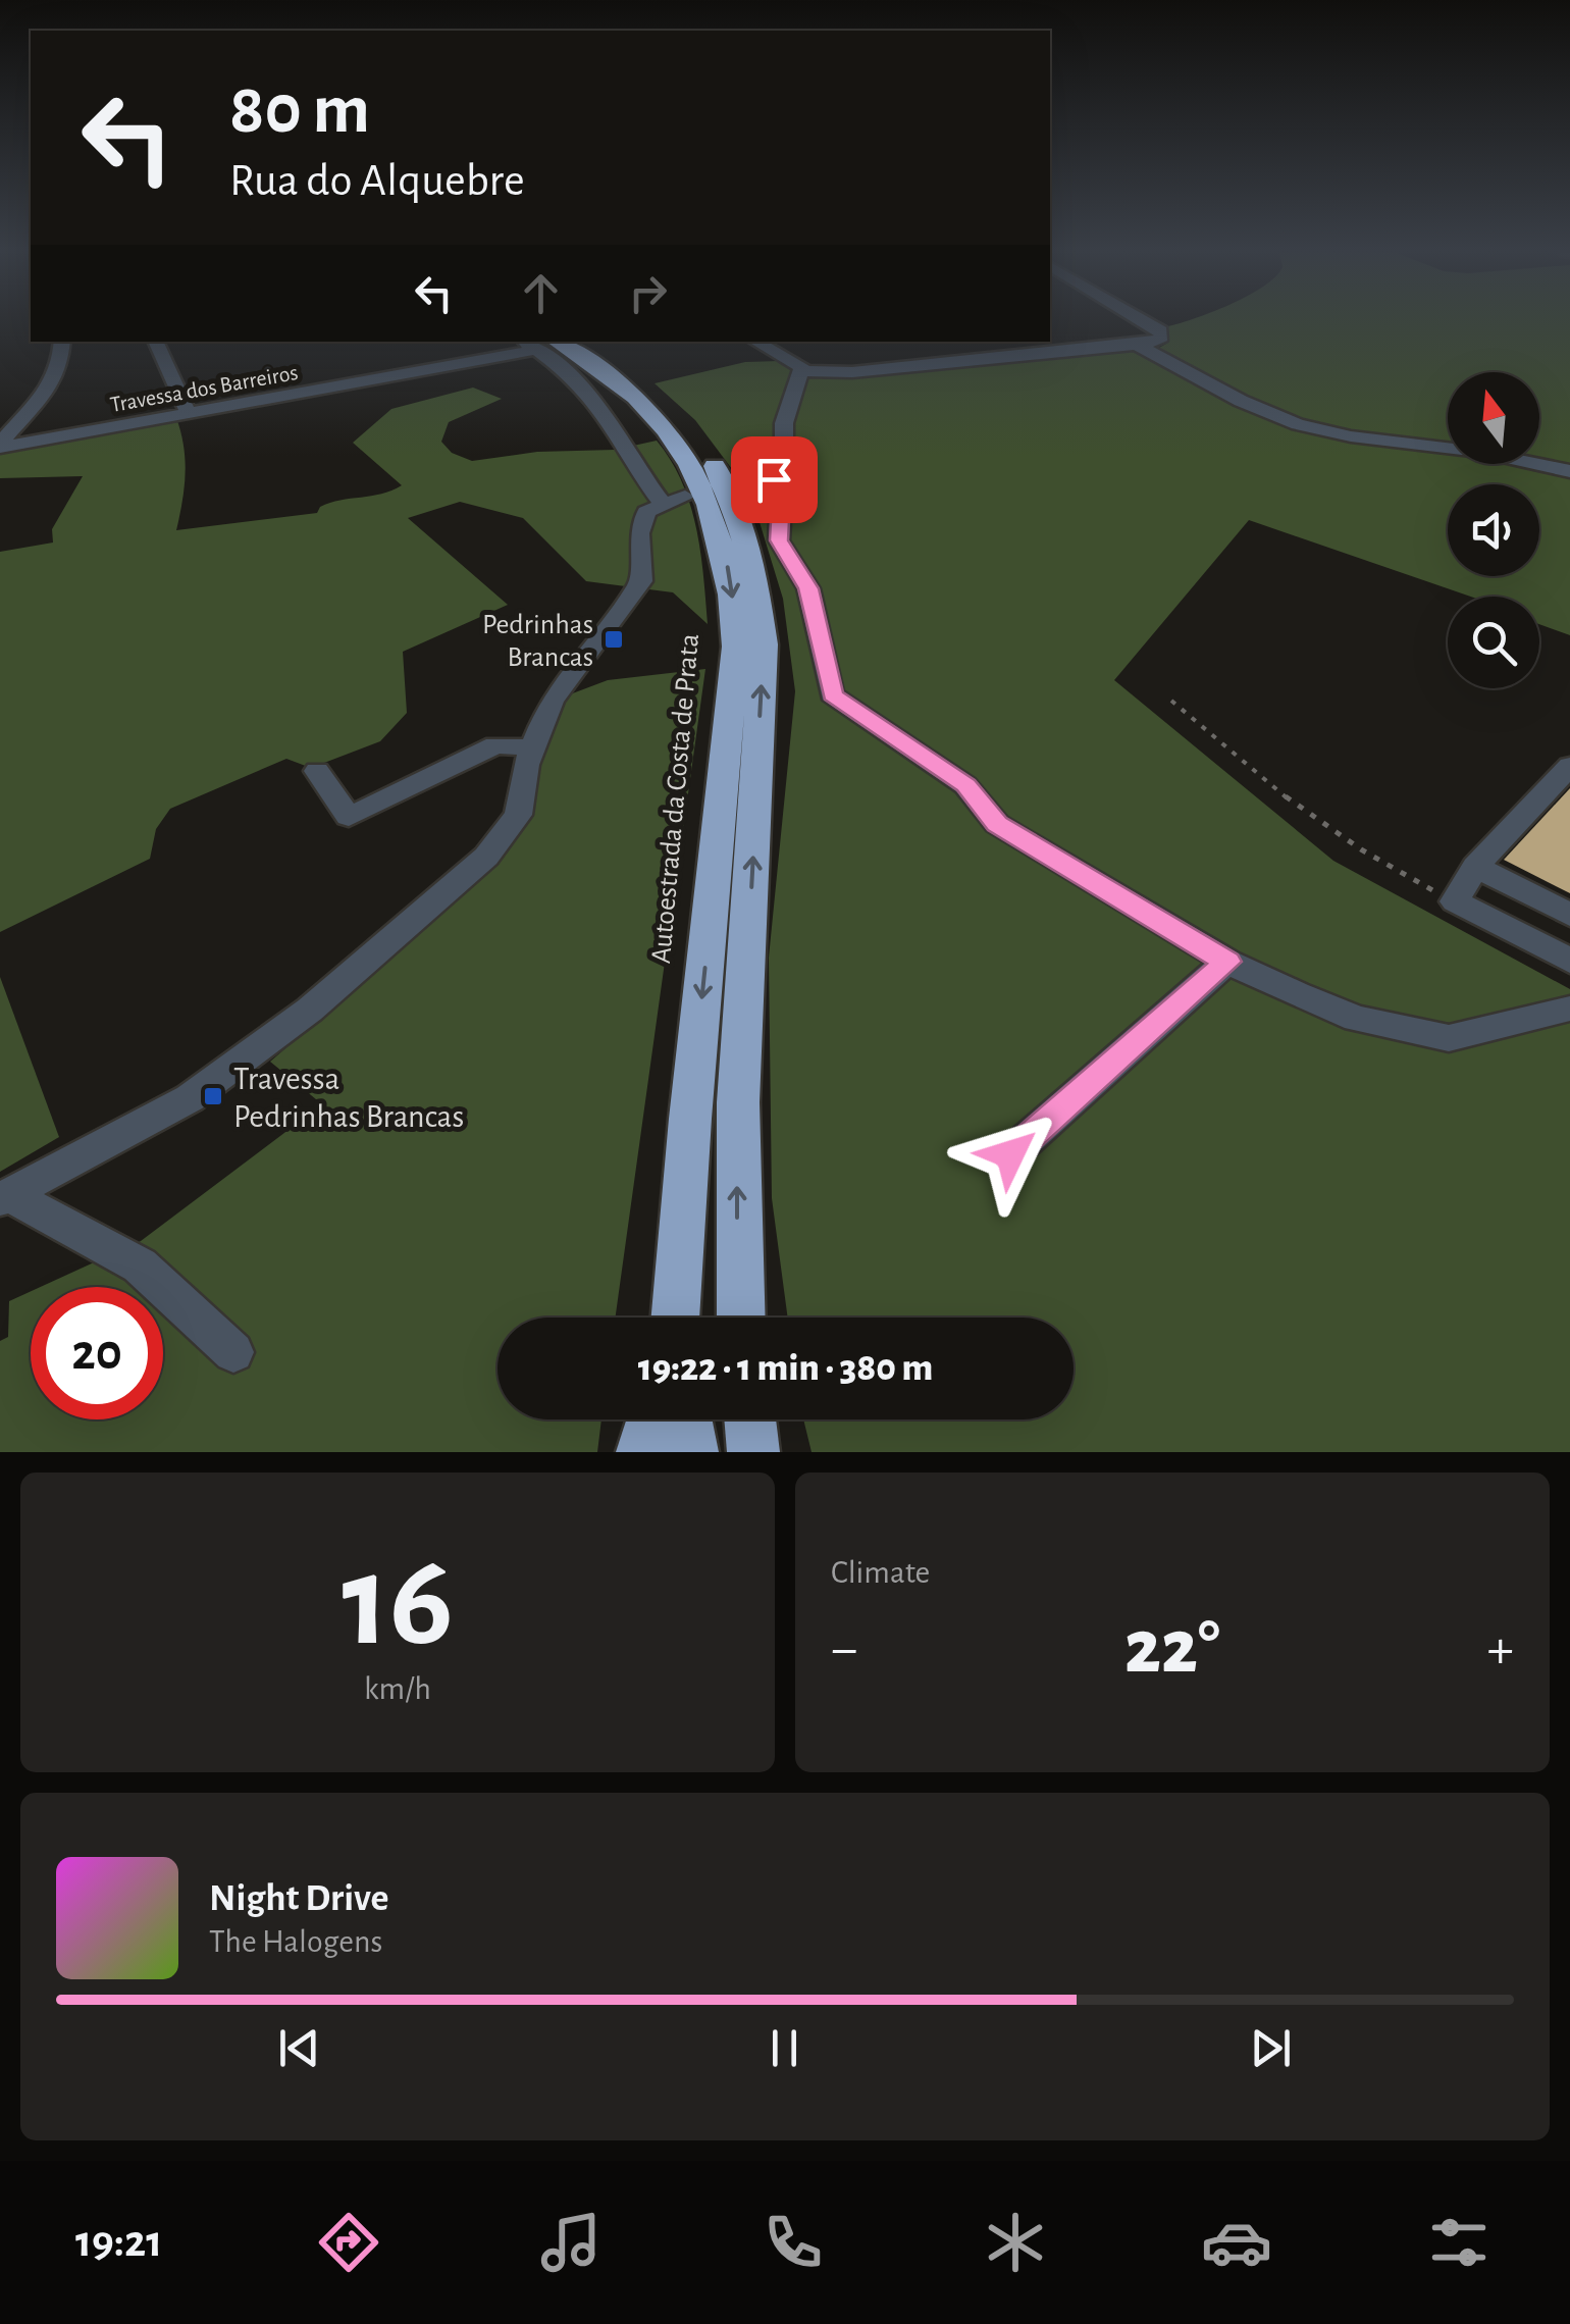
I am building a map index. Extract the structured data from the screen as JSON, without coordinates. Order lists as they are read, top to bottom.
{
  "streets": {
    "highway": ["Autoestrada da Costa de Prata"],
    "street": ["Travessa dos Barreiros"]
  },
  "crossings": [
    ["Travessa dos Barreiros", "Autoestrada da Costa de Prata"]
  ],
  "places": {
    "transit": ["Pedrinhas Brancas", "Travessa Pedrinhas Brancas"]
  },
  "north": "top",
  "page": {
    "turn": ["80 m", "Rua do Alquebre"],
    "limit": "20",
    "trip": "19:22 · 1 min · 380 m",
    "tile": [
      ["16", "km/h"],
      "Climate"
    ],
    "heat": ["−", "22°", "+"],
    "song": ["Night Drive", "The Halogens"],
    "tabs": "19:21"
  }
}
